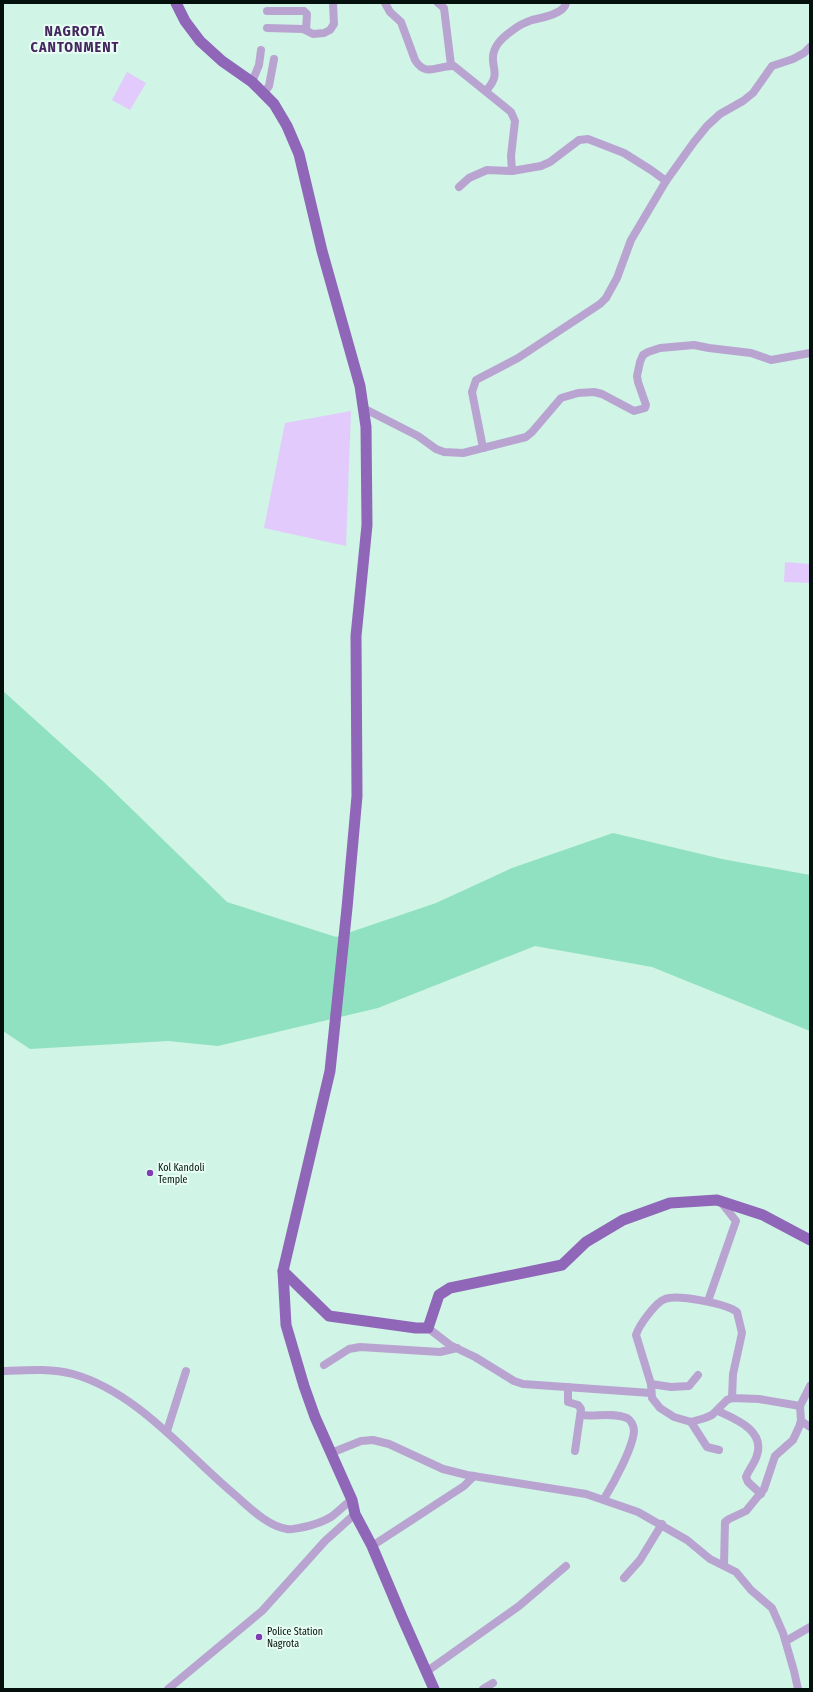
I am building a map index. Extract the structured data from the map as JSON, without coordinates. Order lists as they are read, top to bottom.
{
  "districts": ["NAGROTA CANTONMENT"],
  "places": ["Kol Kandoli Temple", "Police Station Nagrota"]
}
